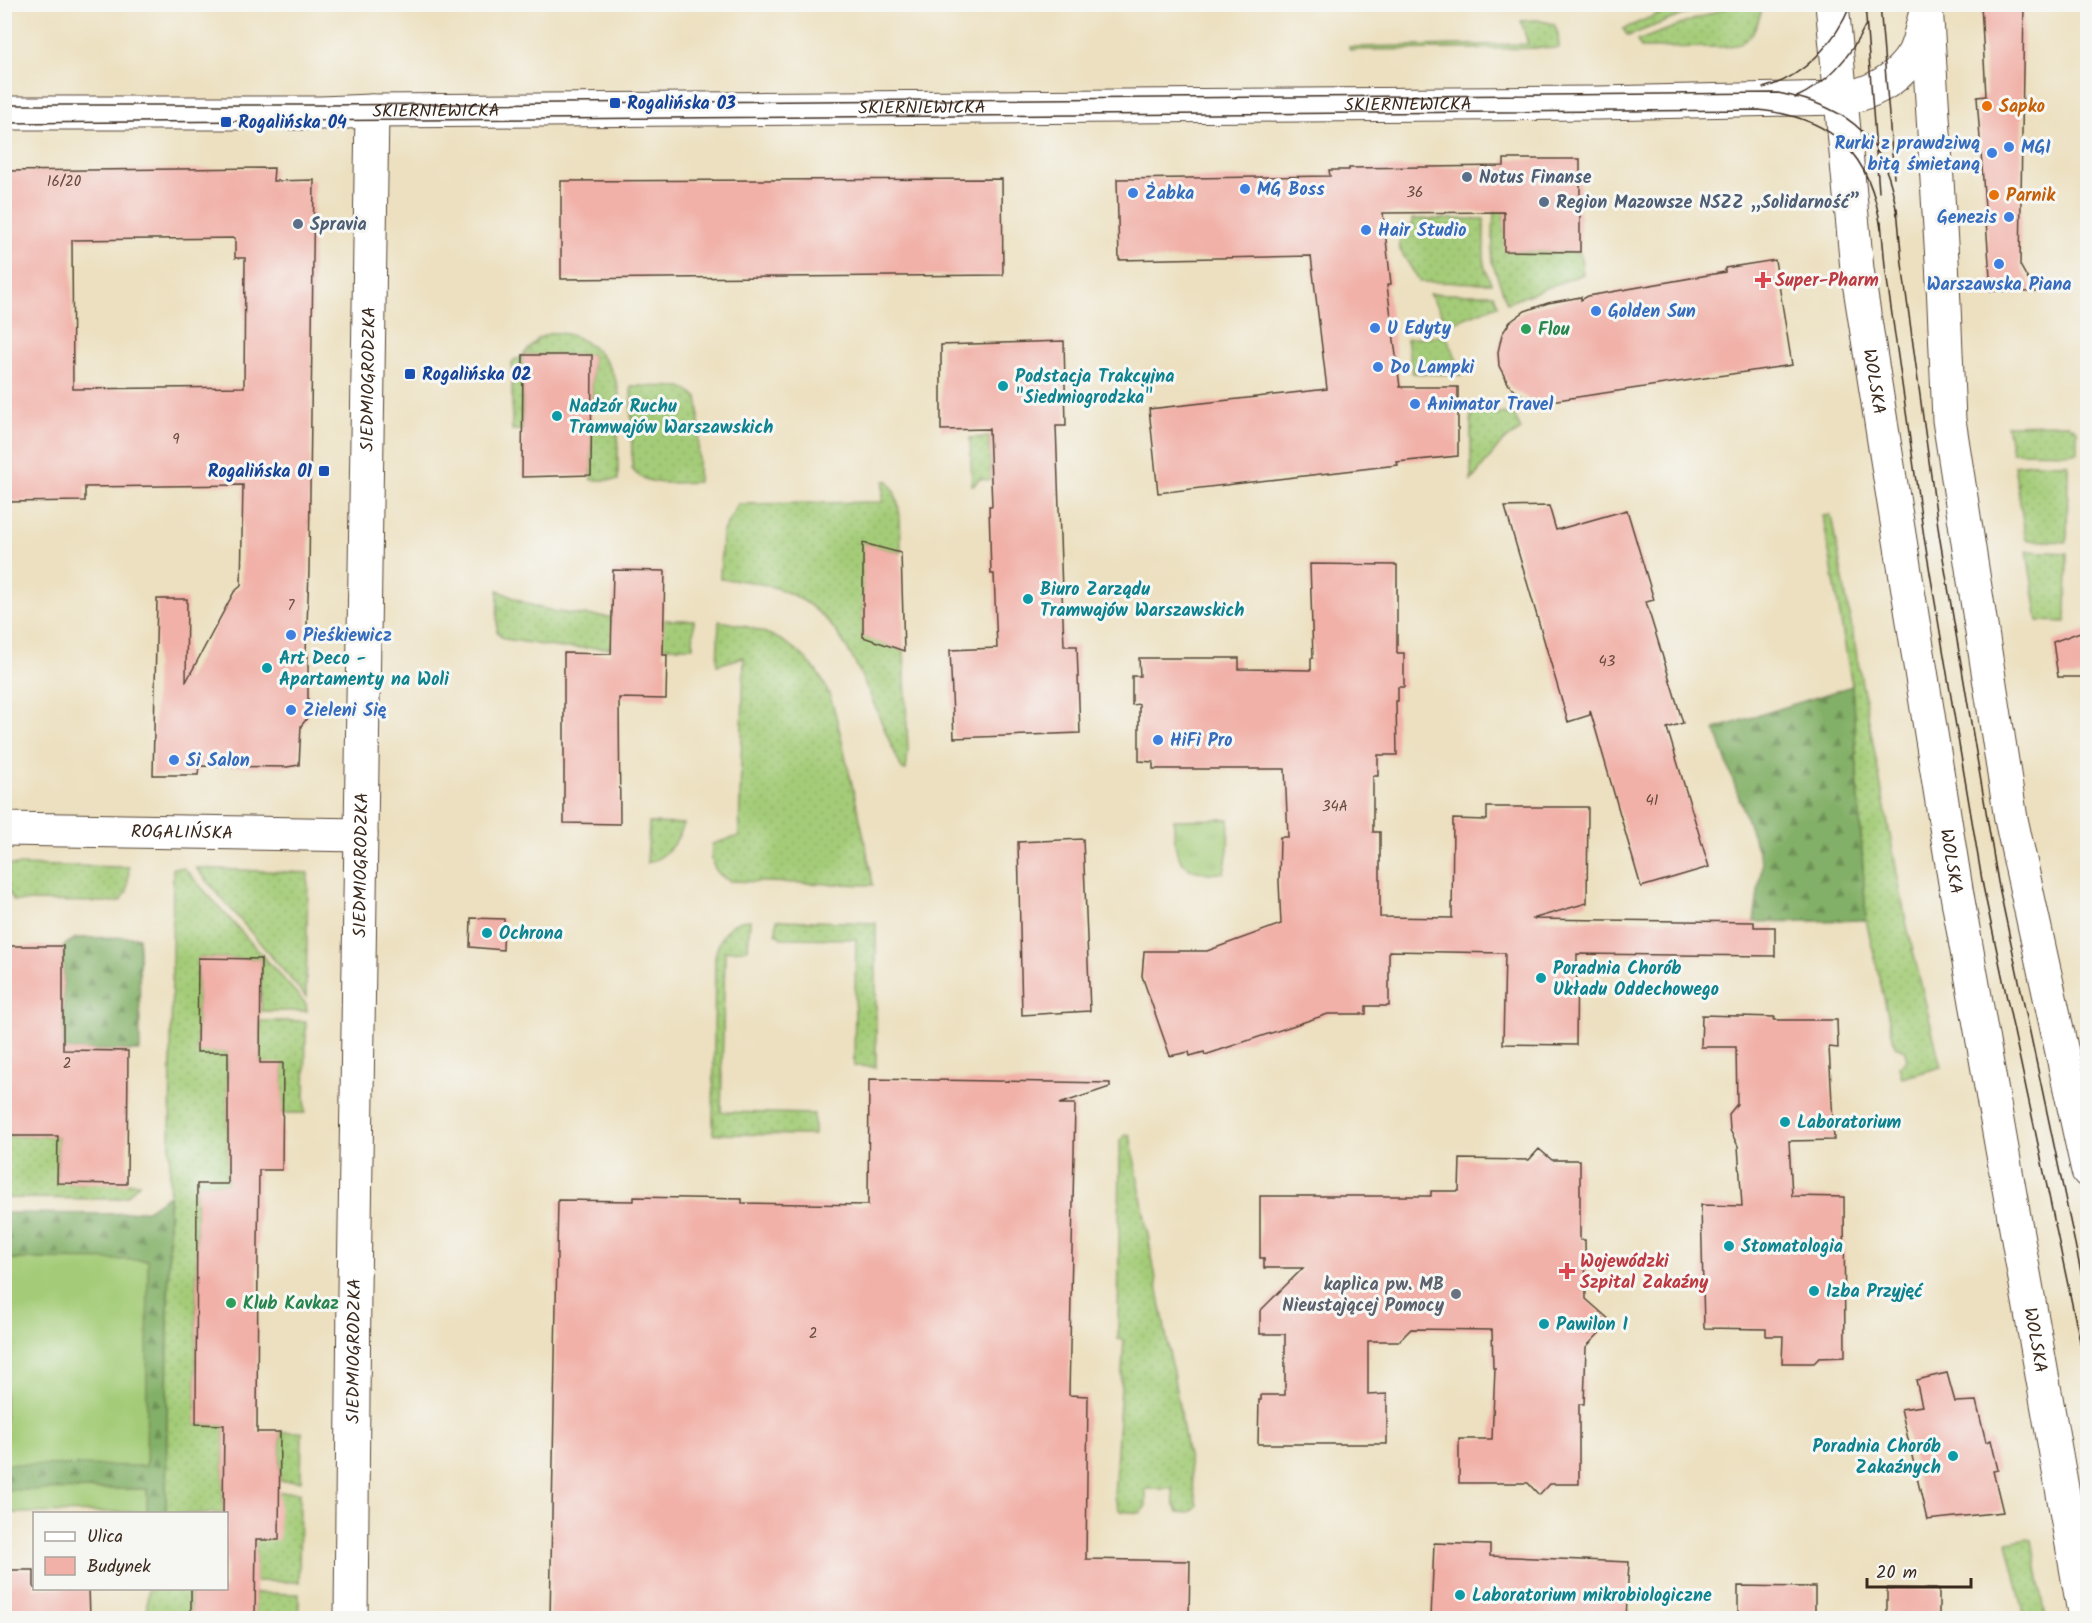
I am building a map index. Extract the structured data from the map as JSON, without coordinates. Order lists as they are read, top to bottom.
{
  "streets": {
    "street": [
      "SKIERNIEWICKA",
      "SIEDMIOGRODZKA",
      "WOLSKA",
      "ROGALIŃSKA"
    ]
  },
  "crossings": [
    ["SKIERNIEWICKA", "SIEDMIOGRODZKA"],
    ["SKIERNIEWICKA", "WOLSKA"],
    ["SIEDMIOGRODZKA", "ROGALIŃSKA"]
  ],
  "places": {
    "transit": [
      "Rogalińska 03",
      "Rogalińska 04",
      "Rogalińska 02",
      "Rogalińska 01"
    ],
    "other": [
      "Sapko",
      "MGI",
      "Rurki z prawdziwą bitą śmietaną",
      "Notus Finanse",
      "MG Boss",
      "Żabka",
      "Parnik",
      "Region Mazowsze NSZZ „Solidarność”",
      "Genezis",
      "Spravia",
      "Hair Studio",
      "Warszawska Piana",
      "Golden Sun",
      "U Edyty",
      "Flou",
      "Do Lampki",
      "Podstacja Trakcyjna \"Siedmiogrodzka\"",
      "Animator Travel",
      "Nadzór Ruchu Tramwajów Warszawskich",
      "Biuro Zarządu Tramwajów Warszawskich",
      "Pieśkiewicz",
      "Art Deco - Apartamenty na Woli",
      "Zieleni Się",
      "HiFi Pro",
      "Si Salon",
      "Ochrona",
      "Poradnia Chorób Układu Oddechowego",
      "Laboratorium",
      "Stomatologia",
      "Izba Przyjęć",
      "kaplica pw. MB Nieustającej Pomocy",
      "Klub Kavkaz",
      "Pawilon I",
      "Poradnia Chorób Zakaźnych",
      "Laboratorium mikrobiologiczne"
    ],
    "health": ["Super-Pharm", "Wojewódzki Szpital Zakaźny"]
  },
  "house_numbers": [
    "16/20",
    "36",
    "9",
    "7",
    "43",
    "41",
    "34A",
    "2",
    "2"
  ],
  "legend": ["Ulica", "Budynek"],
  "scale_bar": "20 m"
}
